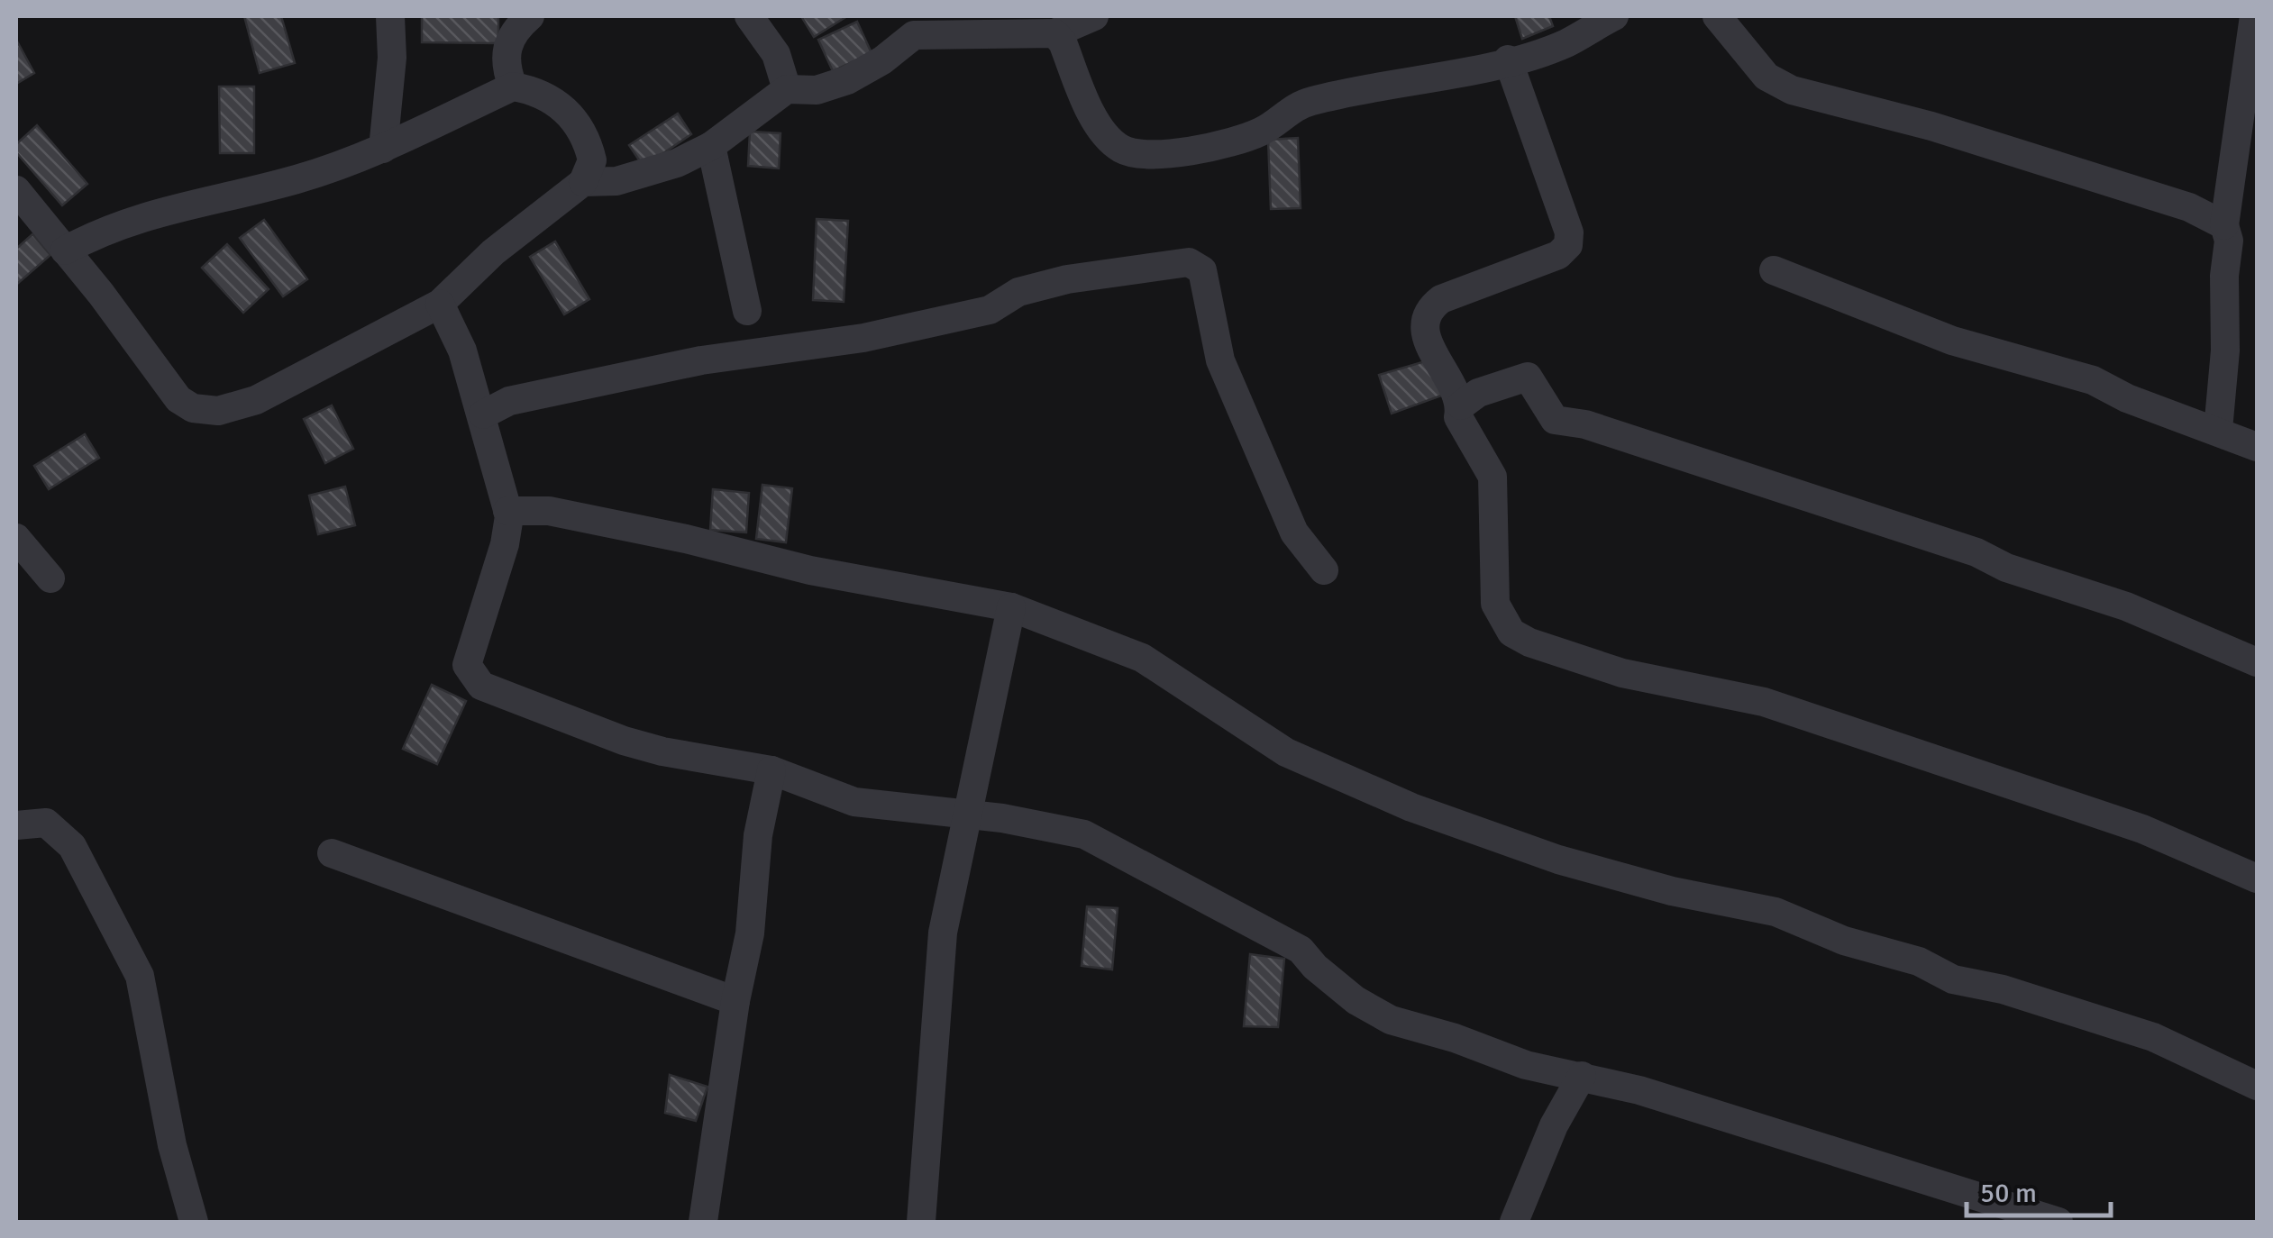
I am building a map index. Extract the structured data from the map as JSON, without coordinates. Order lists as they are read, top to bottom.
{
  "scale_bar": "50 m"
}
